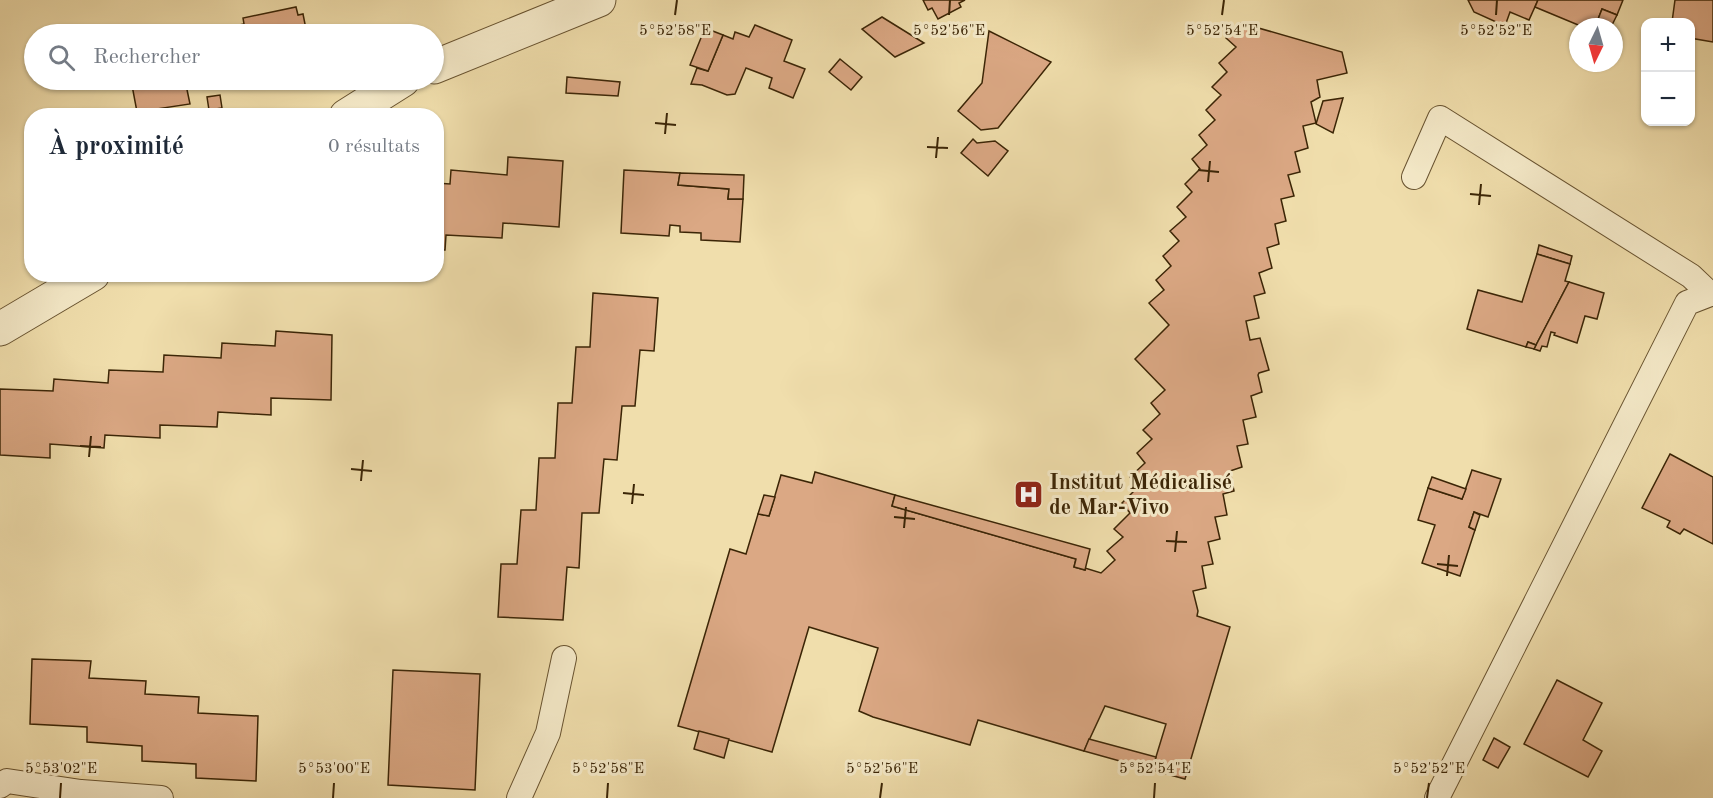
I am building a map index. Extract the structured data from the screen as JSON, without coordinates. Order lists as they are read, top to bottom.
{
  "places": {
    "hospital": ["Institut Médicalisé de Mar-Vivo"]
  },
  "north": "bottom",
  "page": {
    "map_buttons": ["+", "−"],
    "search": "Rechercher",
    "heading": ["À proximité", "0 résultats"]
  },
  "coordinates": [
    "5°52'58\"E",
    "5°52'56\"E",
    "5°52'54\"E",
    "5°52'52\"E",
    "5°53'02\"E",
    "5°53'00\"E"
  ]
}
